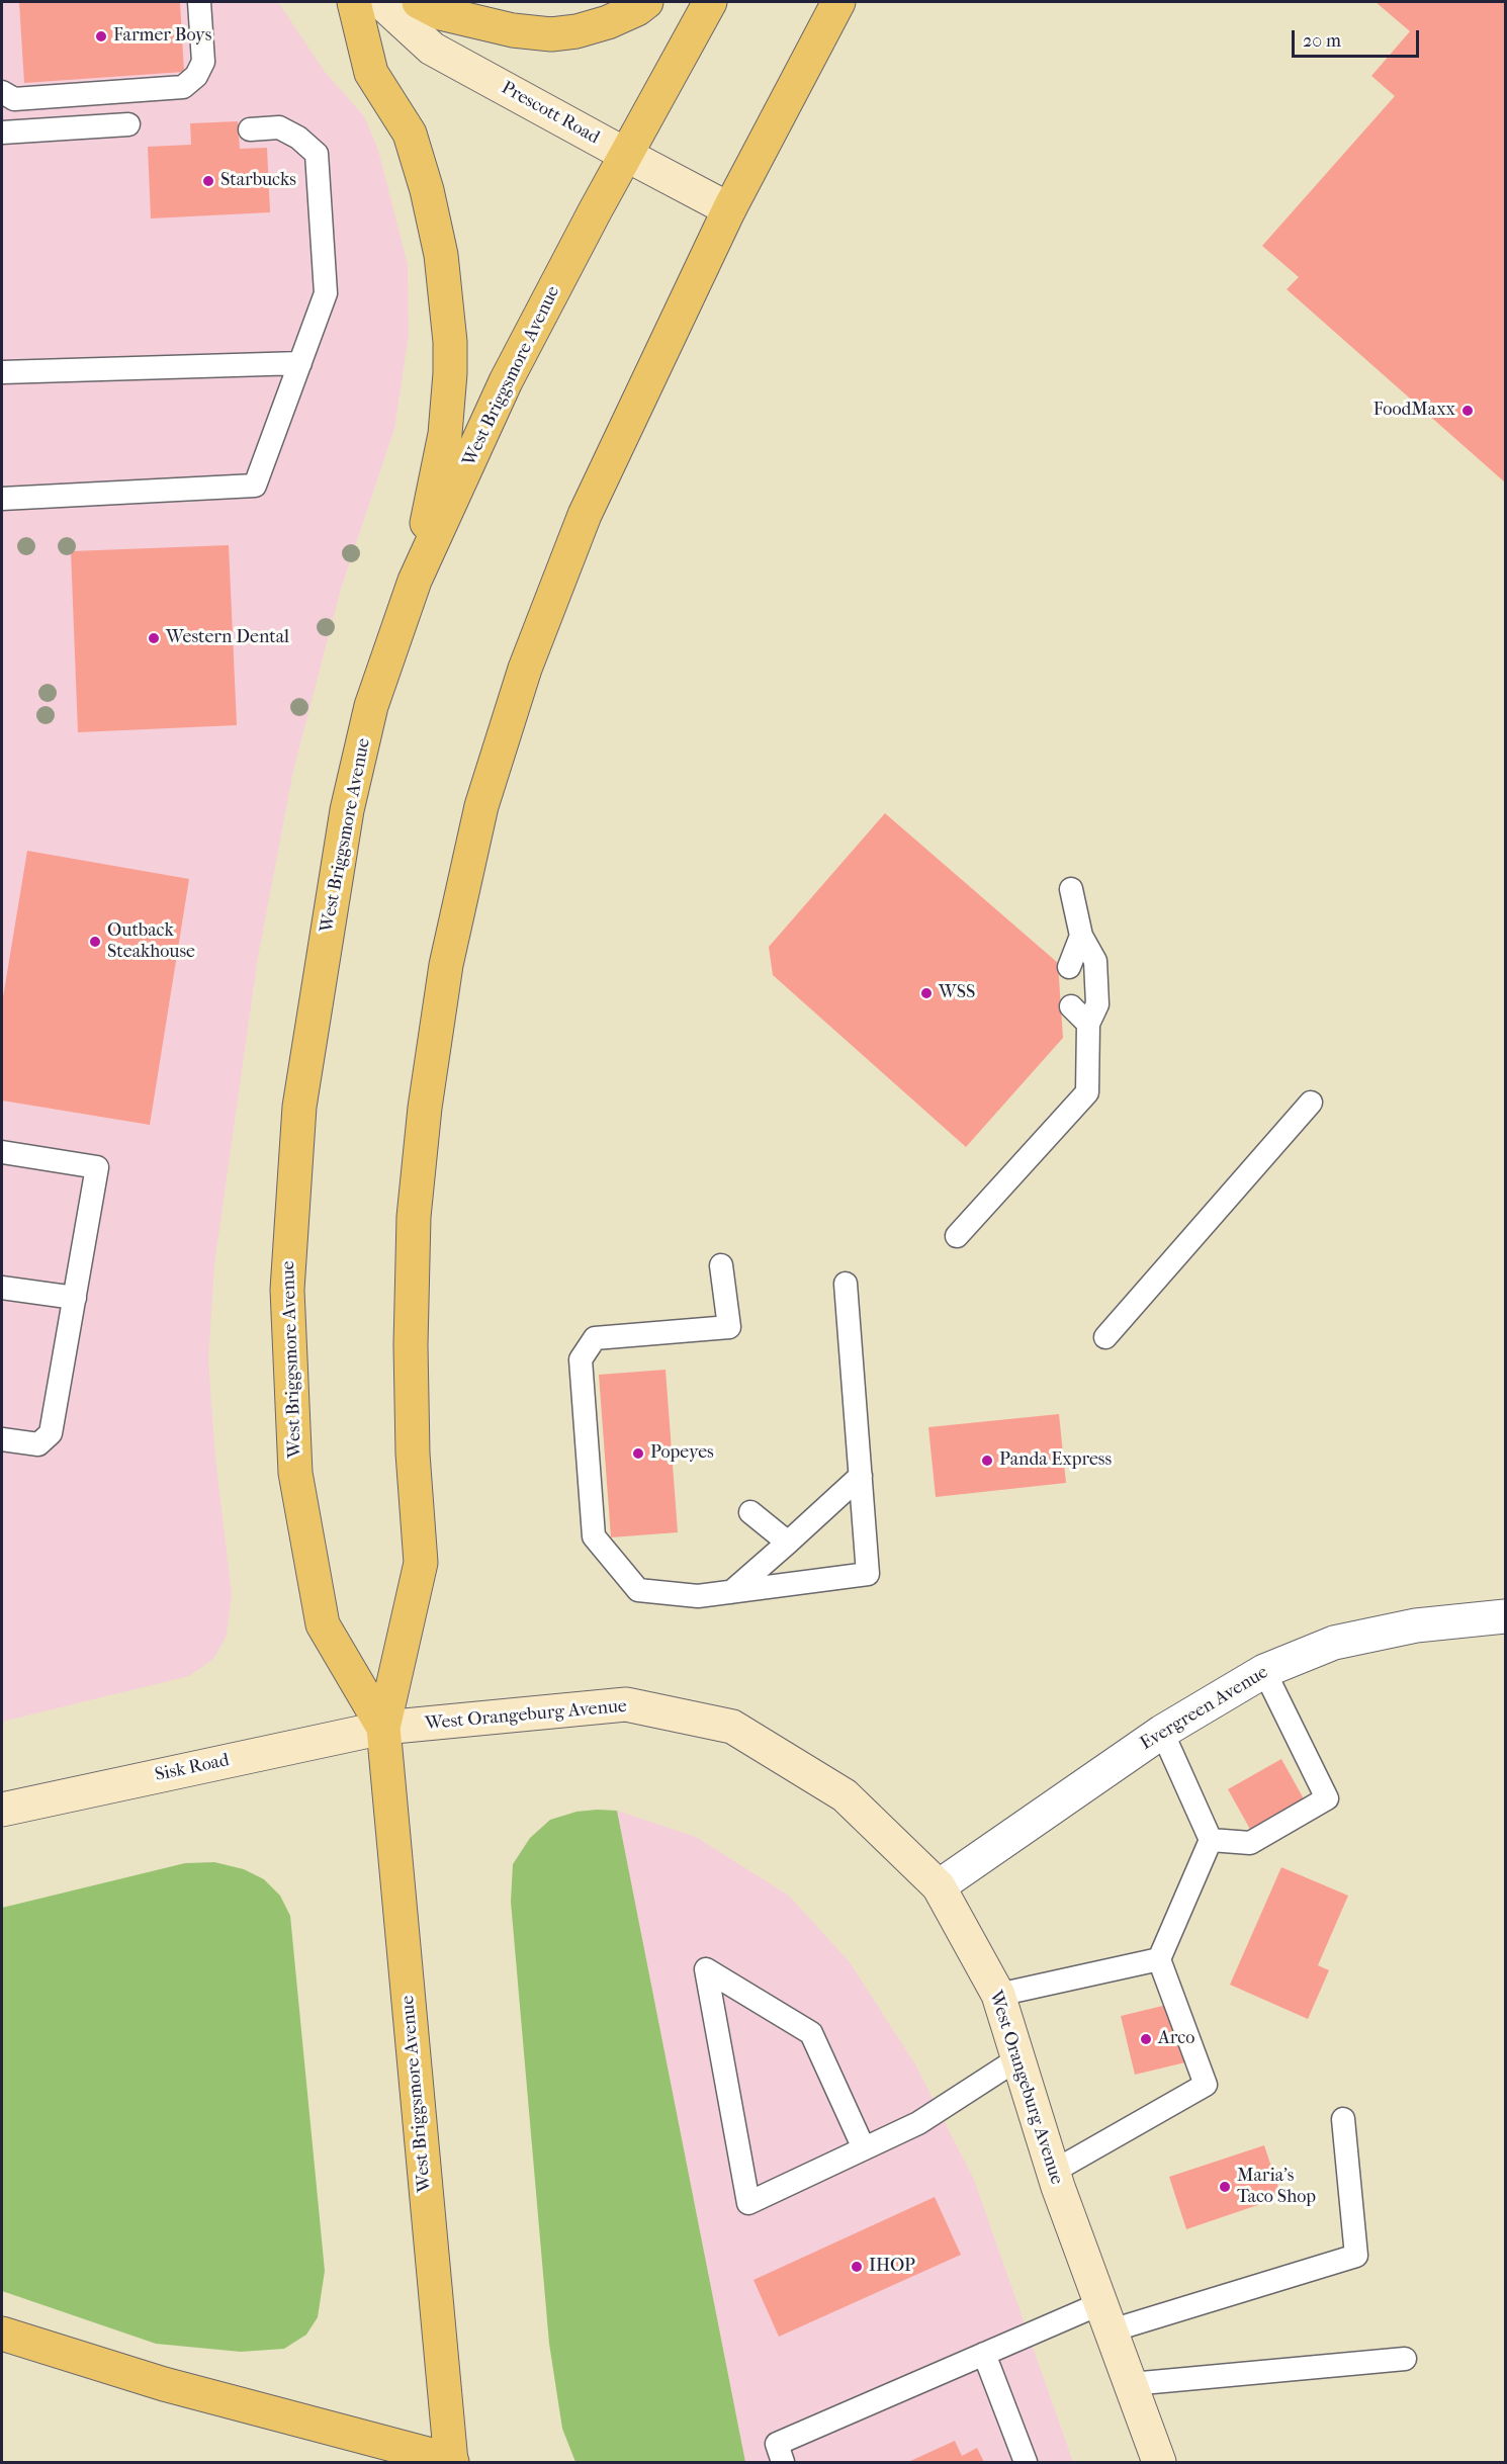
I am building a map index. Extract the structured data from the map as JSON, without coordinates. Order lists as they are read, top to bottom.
{
  "streets": {
    "main road": ["West Briggsmore Avenue"],
    "street": [
      "Prescott Road",
      "Evergreen Avenue",
      "West Orangeburg Avenue",
      "Sisk Road"
    ]
  },
  "crossings": [
    ["Prescott Road", "West Briggsmore Avenue"],
    ["West Briggsmore Avenue", "West Orangeburg Avenue"],
    ["West Briggsmore Avenue", "Sisk Road"],
    ["Evergreen Avenue", "West Orangeburg Avenue"],
    ["West Orangeburg Avenue", "Sisk Road"]
  ],
  "places": [
    "Farmer Boys",
    "Starbucks",
    "FoodMaxx",
    "Western Dental",
    "Outback Steakhouse",
    "WSS",
    "Popeyes",
    "Panda Express",
    "Arco",
    "Maria's Taco Shop",
    "IHOP"
  ],
  "scale_bar": "20 m"
}
